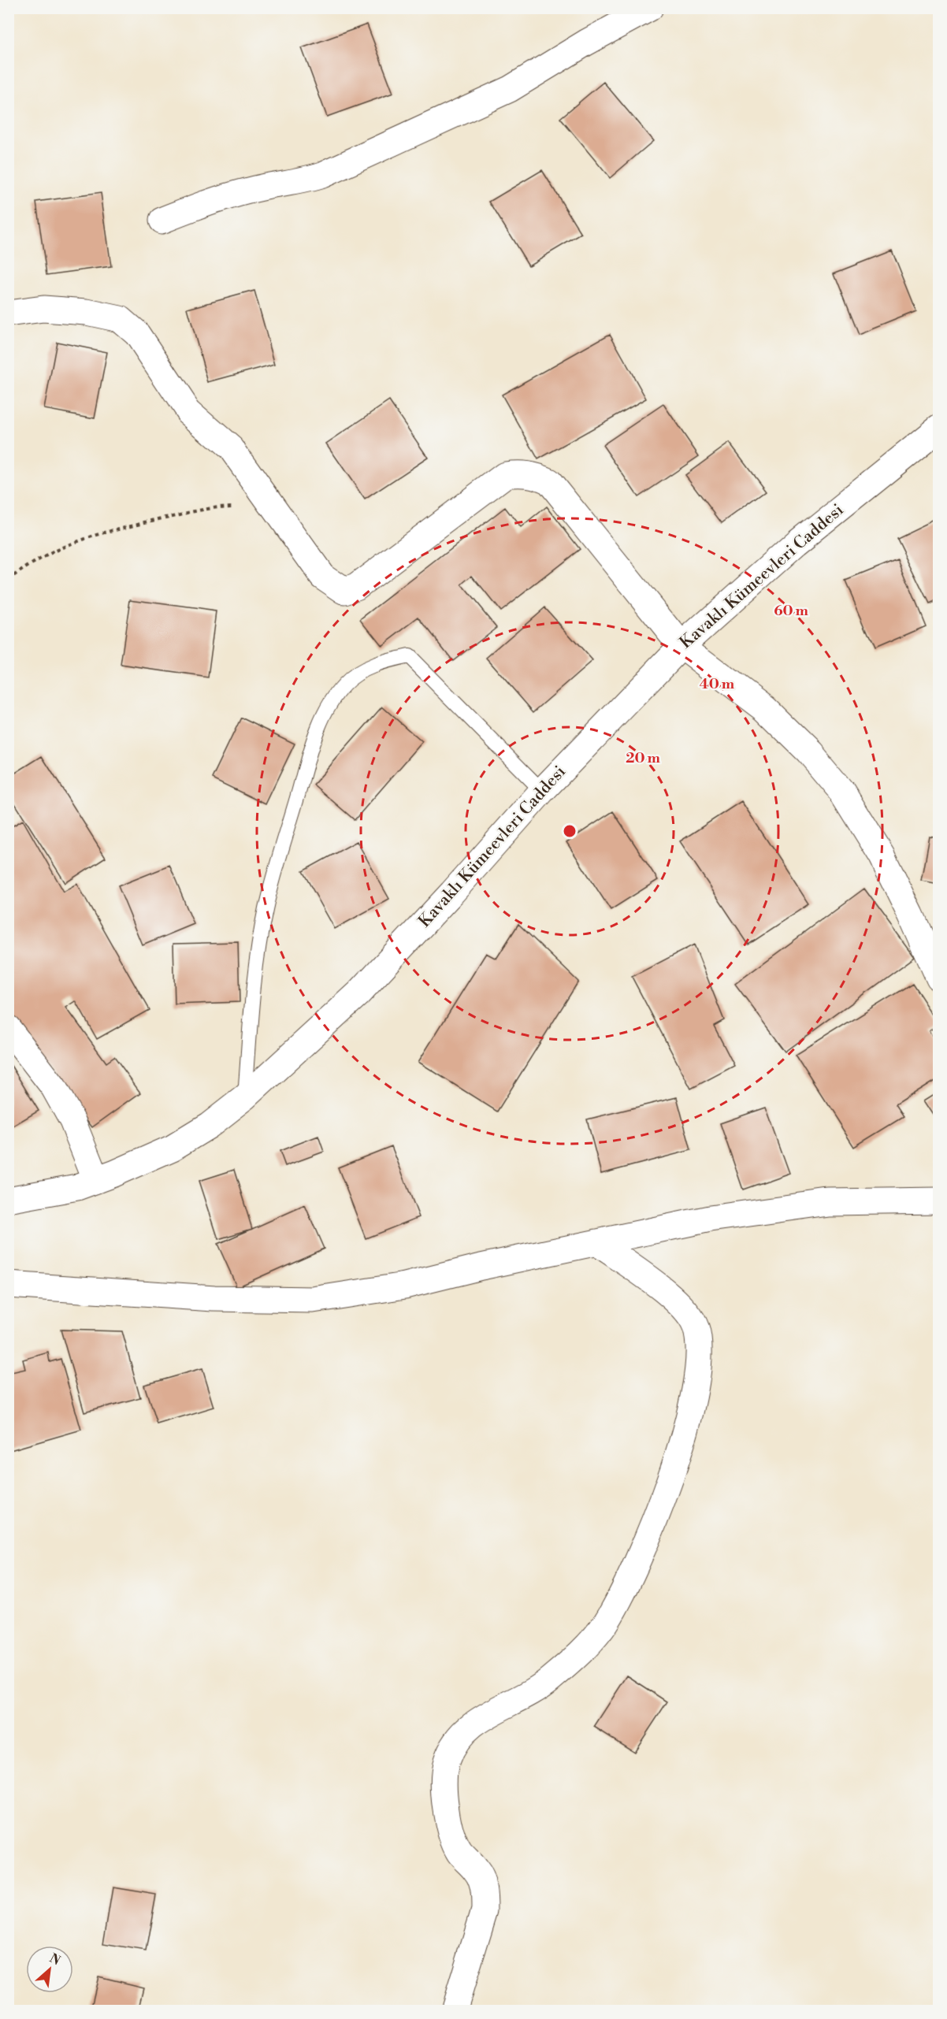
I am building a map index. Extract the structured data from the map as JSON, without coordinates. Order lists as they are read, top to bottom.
{
  "streets": {
    "street": ["Kavaklı Kümeevleri Caddesi"]
  },
  "north": "top right",
  "rings": ["60 m", "40 m", "20 m"]
}
